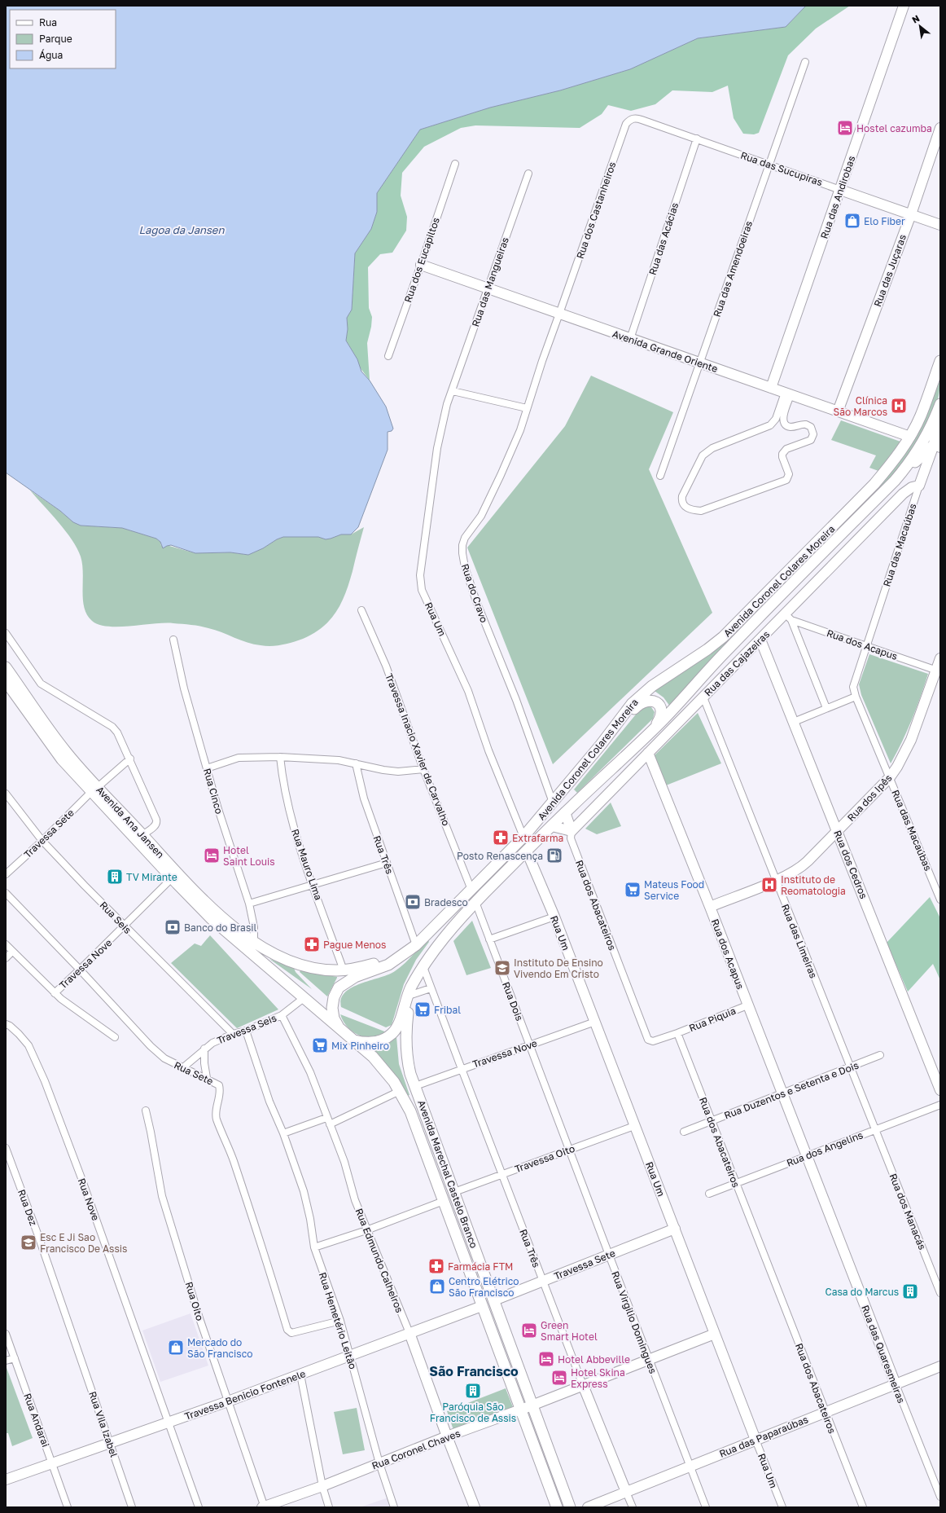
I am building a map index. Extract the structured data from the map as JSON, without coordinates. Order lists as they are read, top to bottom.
{
  "streets": {
    "main road": ["Avenida Coronel Colares Moreira", "Avenida Ana Jansen", "Avenida Marechal Castelo Branco"],
    "street": [
      "Rua das Sucupiras",
      "Rua das Andirobas",
      "Rua dos Castanheiros",
      "Rua das Acácias",
      "Rua dos Eucapiltos",
      "Rua das Amendoeiras",
      "Rua das Juçaras",
      "Rua das Mangueiras",
      "Avenida Grande Oriente",
      "Rua das Macaúbas",
      "Rua do Cravo",
      "Rua Um",
      "Rua dos Acapus",
      "Rua das Cajazeiras",
      "Travessa Inacio Xavier de Carvalho",
      "Rua Cinco",
      "Rua dos Ipês",
      "Travessa Sete",
      "Rua Três",
      "Rua Mauro Lima",
      "Rua dos Cedros",
      "Rua dos Abacateiros",
      "Rua Seis",
      "Rua das Limeiras",
      "Travessa Nove",
      "Rua Dois",
      "Rua Piquia",
      "Travessa Seis",
      "Rua Sete",
      "Rua Duzentos e Setenta e Dois",
      "Rua dos Angelins",
      "Travessa Oito",
      "Rua Nove",
      "Rua Dez",
      "Rua dos Manacás",
      "Rua Edmundo Calheiros",
      "Rua Oito",
      "Rua Hemetério Leitão",
      "Rua Virgilio Domingues",
      "Rua das Quaresmeiras",
      "Travessa Benicio Fontenele",
      "Rua Andarai",
      "Rua Vila Izabel",
      "Rua das Paparaúbas",
      "Rua Coronel Chaves"
    ]
  },
  "crossings": [
    ["Rua das Sucupiras", "Rua das Andirobas"],
    ["Rua das Sucupiras", "Rua dos Castanheiros"],
    ["Rua das Sucupiras", "Rua das Acácias"],
    ["Rua das Sucupiras", "Rua das Amendoeiras"],
    ["Rua das Sucupiras", "Rua das Juçaras"],
    ["Rua das Andirobas", "Avenida Grande Oriente"],
    ["Rua dos Castanheiros", "Avenida Grande Oriente"],
    ["Rua dos Castanheiros", "Rua do Cravo"],
    ["Rua das Acácias", "Avenida Grande Oriente"],
    ["Rua dos Eucapiltos", "Avenida Grande Oriente"],
    ["Rua das Amendoeiras", "Avenida Grande Oriente"],
    ["Rua das Juçaras", "Avenida Grande Oriente"],
    ["Rua das Mangueiras", "Avenida Grande Oriente"],
    ["Rua das Mangueiras", "Rua Um"],
    ["Avenida Grande Oriente", "Avenida Coronel Colares Moreira"],
    ["Avenida Grande Oriente", "Rua do Cravo"],
    ["Rua das Macaúbas", "Rua dos Acapus"],
    ["Rua das Macaúbas", "Rua das Cajazeiras"],
    ["Rua das Macaúbas", "Rua dos Ipês"],
    ["Avenida Coronel Colares Moreira", "Rua do Cravo"],
    ["Avenida Coronel Colares Moreira", "Rua Um"],
    ["Avenida Coronel Colares Moreira", "Travessa Inacio Xavier de Carvalho"],
    ["Avenida Coronel Colares Moreira", "Avenida Ana Jansen"],
    ["Avenida Coronel Colares Moreira", "Rua Três"],
    ["Avenida Coronel Colares Moreira", "Rua dos Abacateiros"],
    ["Avenida Coronel Colares Moreira", "Rua Dois"],
    ["Avenida Coronel Colares Moreira", "Avenida Marechal Castelo Branco"],
    ["Rua Um", "Travessa Sete"],
    ["Rua Um", "Travessa Nove"],
    ["Rua Um", "Travessa Oito"],
    ["Rua Um", "Rua das Paparaúbas"],
    ["Rua Um", "Rua Coronel Chaves"],
    ["Rua dos Acapus", "Rua das Cajazeiras"],
    ["Rua dos Acapus", "Rua dos Ipês"],
    ["Rua dos Acapus", "Rua Piquia"],
    ["Rua dos Acapus", "Rua Duzentos e Setenta e Dois"],
    ["Rua dos Acapus", "Rua dos Angelins"],
    ["Rua dos Acapus", "Rua das Quaresmeiras"],
    ["Rua das Cajazeiras", "Rua dos Cedros"],
    ["Rua das Cajazeiras", "Rua dos Abacateiros"],
    ["Rua das Cajazeiras", "Rua das Limeiras"],
    ["Rua Cinco", "Avenida Ana Jansen"],
    ["Rua dos Ipês", "Rua dos Cedros"],
    ["Rua dos Ipês", "Rua das Limeiras"],
    ["Avenida Ana Jansen", "Travessa Sete"],
    ["Avenida Ana Jansen", "Rua Três"],
    ["Avenida Ana Jansen", "Rua Mauro Lima"],
    ["Avenida Ana Jansen", "Travessa Nove"],
    ["Avenida Ana Jansen", "Travessa Seis"],
    ["Avenida Ana Jansen", "Avenida Marechal Castelo Branco"],
    ["Travessa Sete", "Rua Três"],
    ["Travessa Sete", "Rua Seis"],
    ["Travessa Sete", "Avenida Marechal Castelo Branco"],
    ["Travessa Sete", "Rua Virgilio Domingues"],
    ["Rua Três", "Travessa Nove"],
    ["Rua Três", "Travessa Oito"],
    ["Rua Três", "Avenida Marechal Castelo Branco"],
    ["Rua Três", "Rua das Paparaúbas"],
    ["Rua Três", "Rua Coronel Chaves"],
    ["Rua dos Abacateiros", "Rua Piquia"],
    ["Rua dos Abacateiros", "Rua Duzentos e Setenta e Dois"],
    ["Rua dos Abacateiros", "Rua dos Angelins"],
    ["Rua dos Abacateiros", "Rua das Paparaúbas"],
    ["Rua Seis", "Travessa Nove"],
    ["Rua Seis", "Travessa Seis"],
    ["Rua das Limeiras", "Rua Duzentos e Setenta e Dois"],
    ["Rua das Limeiras", "Rua dos Angelins"],
    ["Rua das Limeiras", "Rua dos Manacás"],
    ["Travessa Nove", "Rua Dois"],
    ["Travessa Nove", "Rua Sete"],
    ["Travessa Nove", "Avenida Marechal Castelo Branco"],
    ["Travessa Nove", "Rua Virgilio Domingues"],
    ["Rua Dois", "Rua Virgilio Domingues"],
    ["Travessa Seis", "Rua Sete"],
    ["Travessa Seis", "Rua Edmundo Calheiros"],
    ["Travessa Seis", "Rua Hemetério Leitão"],
    ["Rua Sete", "Rua Hemetério Leitão"],
    ["Rua dos Angelins", "Rua dos Manacás"],
    ["Rua dos Angelins", "Rua das Quaresmeiras"],
    ["Travessa Oito", "Avenida Marechal Castelo Branco"],
    ["Travessa Oito", "Rua Virgilio Domingues"],
    ["Avenida Marechal Castelo Branco", "Travessa Benicio Fontenele"],
    ["Avenida Marechal Castelo Branco", "Rua Coronel Chaves"],
    ["Rua Nove", "Travessa Benicio Fontenele"],
    ["Rua Dez", "Rua Vila Izabel"],
    ["Rua Edmundo Calheiros", "Travessa Benicio Fontenele"],
    ["Rua Edmundo Calheiros", "Rua Coronel Chaves"],
    ["Rua Oito", "Travessa Benicio Fontenele"],
    ["Rua Oito", "Rua Coronel Chaves"],
    ["Rua Hemetério Leitão", "Travessa Benicio Fontenele"],
    ["Rua Hemetério Leitão", "Rua Coronel Chaves"],
    ["Rua Virgilio Domingues", "Rua das Paparaúbas"],
    ["Rua Virgilio Domingues", "Rua Coronel Chaves"],
    ["Rua das Quaresmeiras", "Rua das Paparaúbas"],
    ["Travessa Benicio Fontenele", "Rua Andarai"],
    ["Travessa Benicio Fontenele", "Rua Vila Izabel"]
  ],
  "districts": ["São Francisco"],
  "water": ["Lagoa da Jansen"],
  "places": {
    "hotel": [
      "Hostel cazumba",
      "Hotel Saint Louis",
      "Green Smart Hotel",
      "Hotel Abbeville",
      "Hotel Skina Express"
    ],
    "shop": ["Elo Fiber", "Centro Elétrico São Francisco", "Mercado do São Francisco"],
    "hospital": ["Clínica São Marcos", "Instituto de Reomatologia"],
    "pharmacy": ["Extrafarma", "Pague Menos", "Farmácia FTM"],
    "fuel station": ["Posto Renascença"],
    "building": ["TV Mirante", "Casa do Marcus", "Paróquia São Francisco de Assis"],
    "supermarket": ["Mateus Food Service", "Fribal", "Mix Pinheiro"],
    "bank": ["Bradesco", "Banco do Brasil"],
    "school or university": ["Instituto De Ensino Vivendo Em Cristo", "Esc E Ji Sao Francisco De Assis"]
  },
  "legend": ["Rua", "Parque", "Água"],
  "north": "top left"
}
